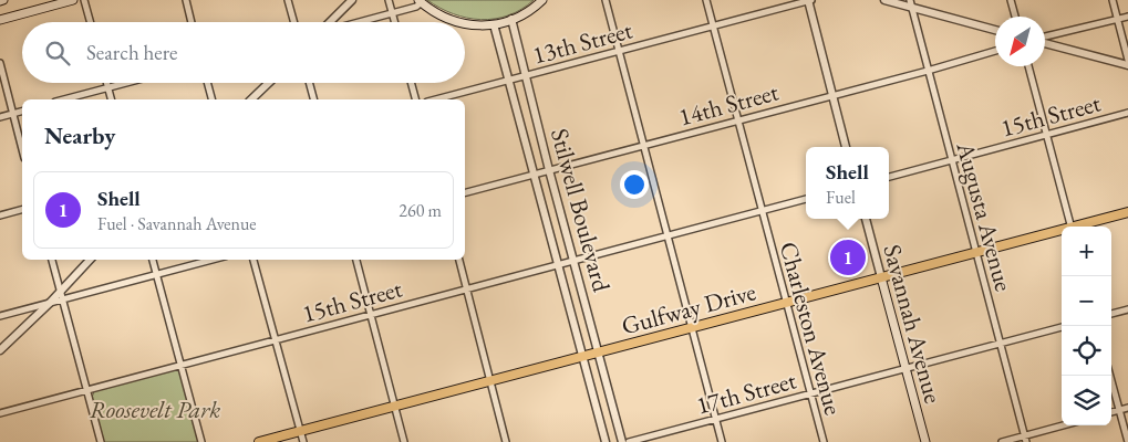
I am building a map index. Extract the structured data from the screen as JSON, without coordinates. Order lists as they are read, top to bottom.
{
  "streets": {
    "main road": ["Gulfway Drive", "Savannah Avenue"],
    "street": [
      "13th Street",
      "14th Street",
      "15th Street",
      "Stilwell Boulevard",
      "Augusta Avenue",
      "Charleston Avenue",
      "17th Street"
    ]
  },
  "crossings": [
    ["13th Street", "Stilwell Boulevard"],
    ["13th Street", "Charleston Avenue"],
    ["14th Street", "Stilwell Boulevard"],
    ["14th Street", "Augusta Avenue"],
    ["14th Street", "Charleston Avenue"],
    ["15th Street", "Stilwell Boulevard"],
    ["15th Street", "Augusta Avenue"],
    ["15th Street", "Charleston Avenue"],
    ["Stilwell Boulevard", "Gulfway Drive"],
    ["Augusta Avenue", "Gulfway Drive"],
    ["Augusta Avenue", "17th Street"],
    ["Gulfway Drive", "Savannah Avenue"],
    ["Gulfway Drive", "Charleston Avenue"],
    ["Savannah Avenue", "17th Street"],
    ["Charleston Avenue", "17th Street"]
  ],
  "parks": ["Roosevelt Park"],
  "north": "bottom left",
  "page": {
    "search": "Search here",
    "heading": "Nearby",
    "popup": ["Shell", "Fuel"],
    "list": [
      {
        "mark": "1",
        "name": "Shell",
        "note": "Fuel · Savannah Avenue",
        "value": "260 m"
      }
    ],
    "map_buttons": ["+", "−"],
    "pins": "1"
  }
}
